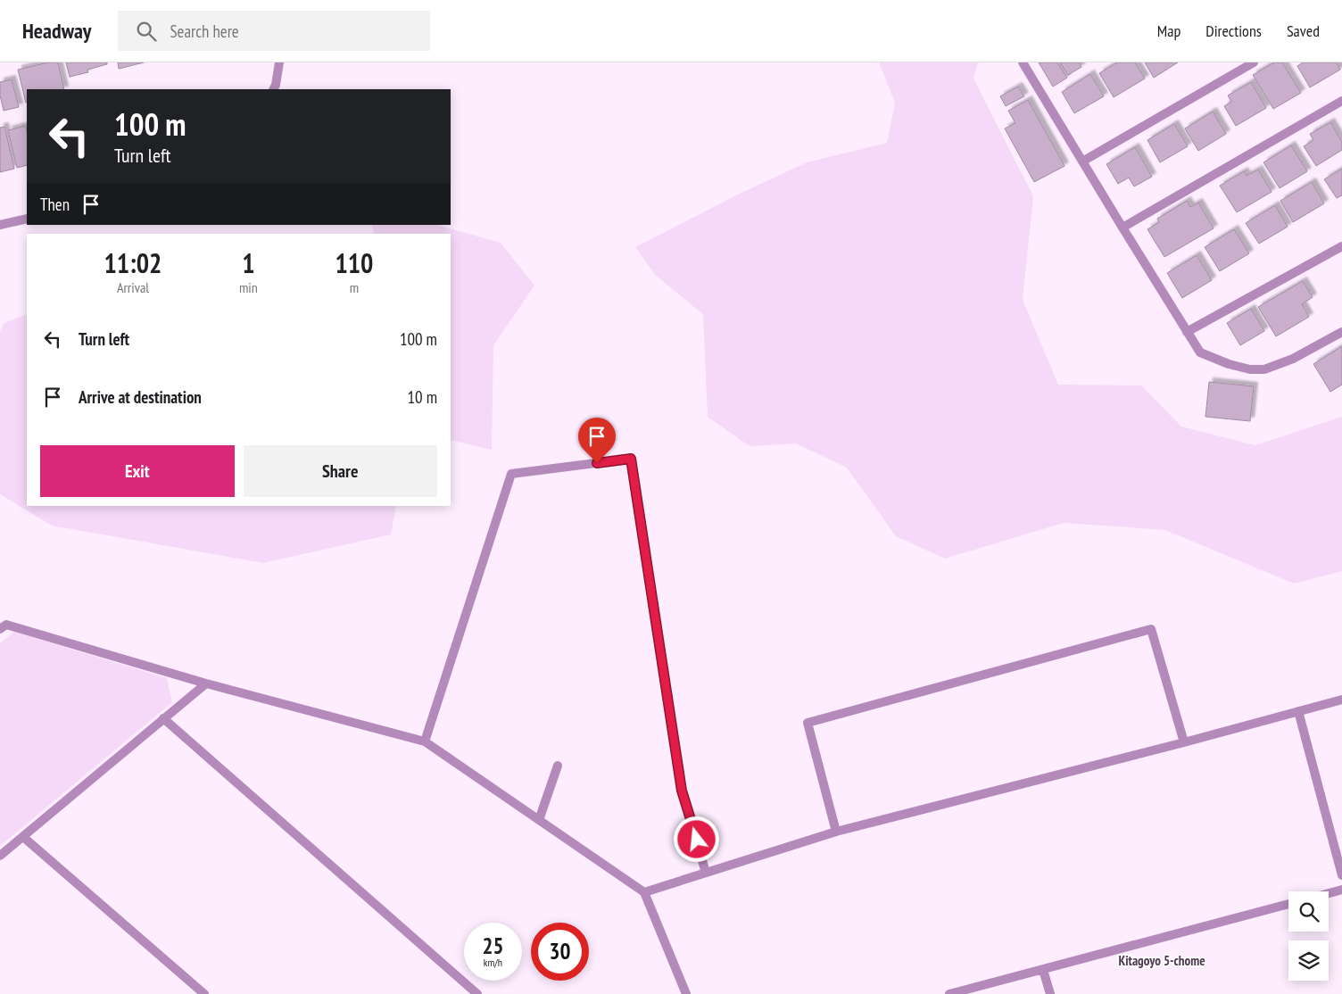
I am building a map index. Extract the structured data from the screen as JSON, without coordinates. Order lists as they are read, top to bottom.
{
  "districts": ["Kitagoyo 5-chome"],
  "page": {
    "header": "Headway",
    "search": "Search here",
    "nav": ["Map", "Directions", "Saved"],
    "turn": ["100 m", "Turn left"],
    "then": "Then",
    "eta": [
      "11:02",
      "Arrival",
      "1",
      "min",
      "110",
      "m"
    ],
    "list": [
      {
        "name": "Turn left",
        "value": "100 m"
      },
      {
        "name": "Arrive at destination",
        "value": "10 m"
      }
    ],
    "buttons": ["Exit", "Share"],
    "speed": "25 km/h",
    "limit": "30"
  }
}
